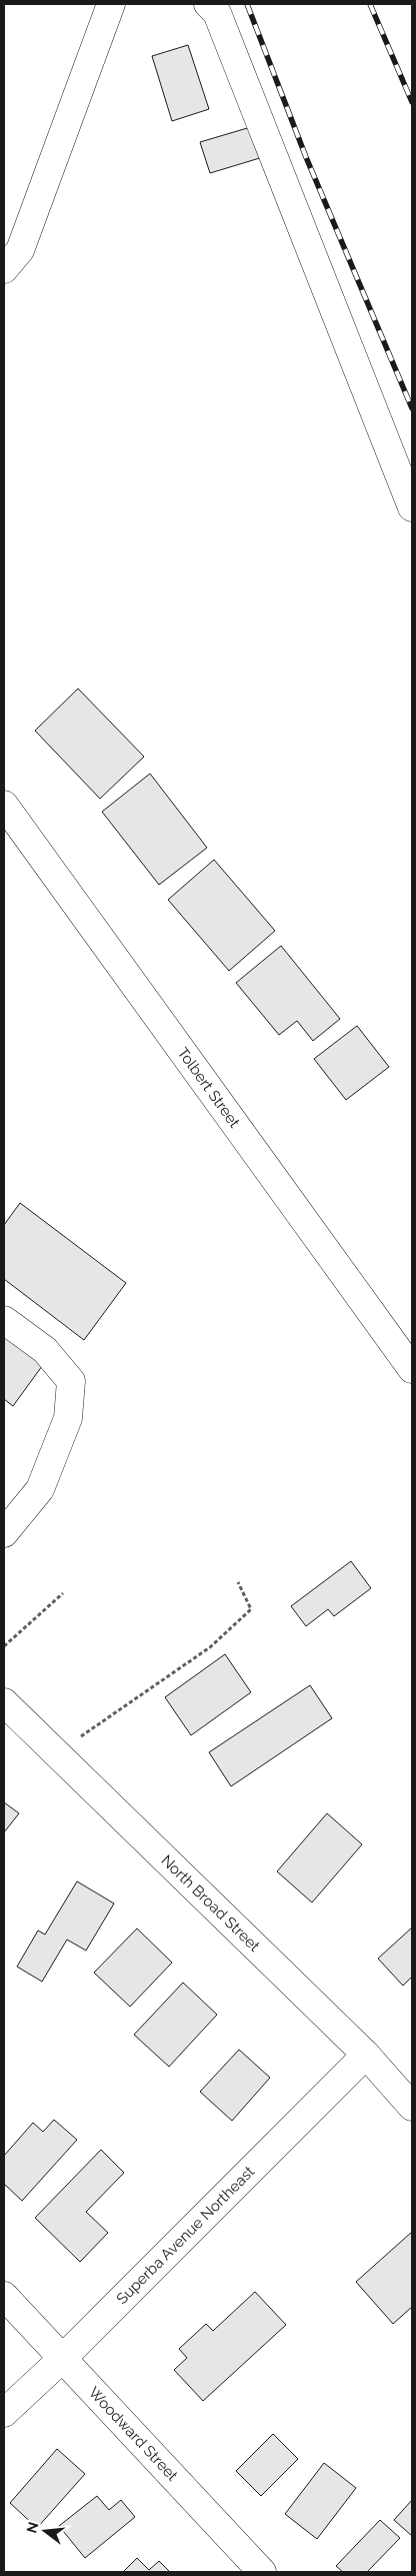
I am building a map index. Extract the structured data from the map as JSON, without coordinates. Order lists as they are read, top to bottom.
{
  "streets": {
    "street": [
      "Tolbert Street",
      "North Broad Street",
      "Superba Avenue Northeast",
      "Woodward Street"
    ]
  },
  "crossings": [
    ["North Broad Street", "Superba Avenue Northeast"],
    ["Superba Avenue Northeast", "Woodward Street"]
  ],
  "north": "left"
}
